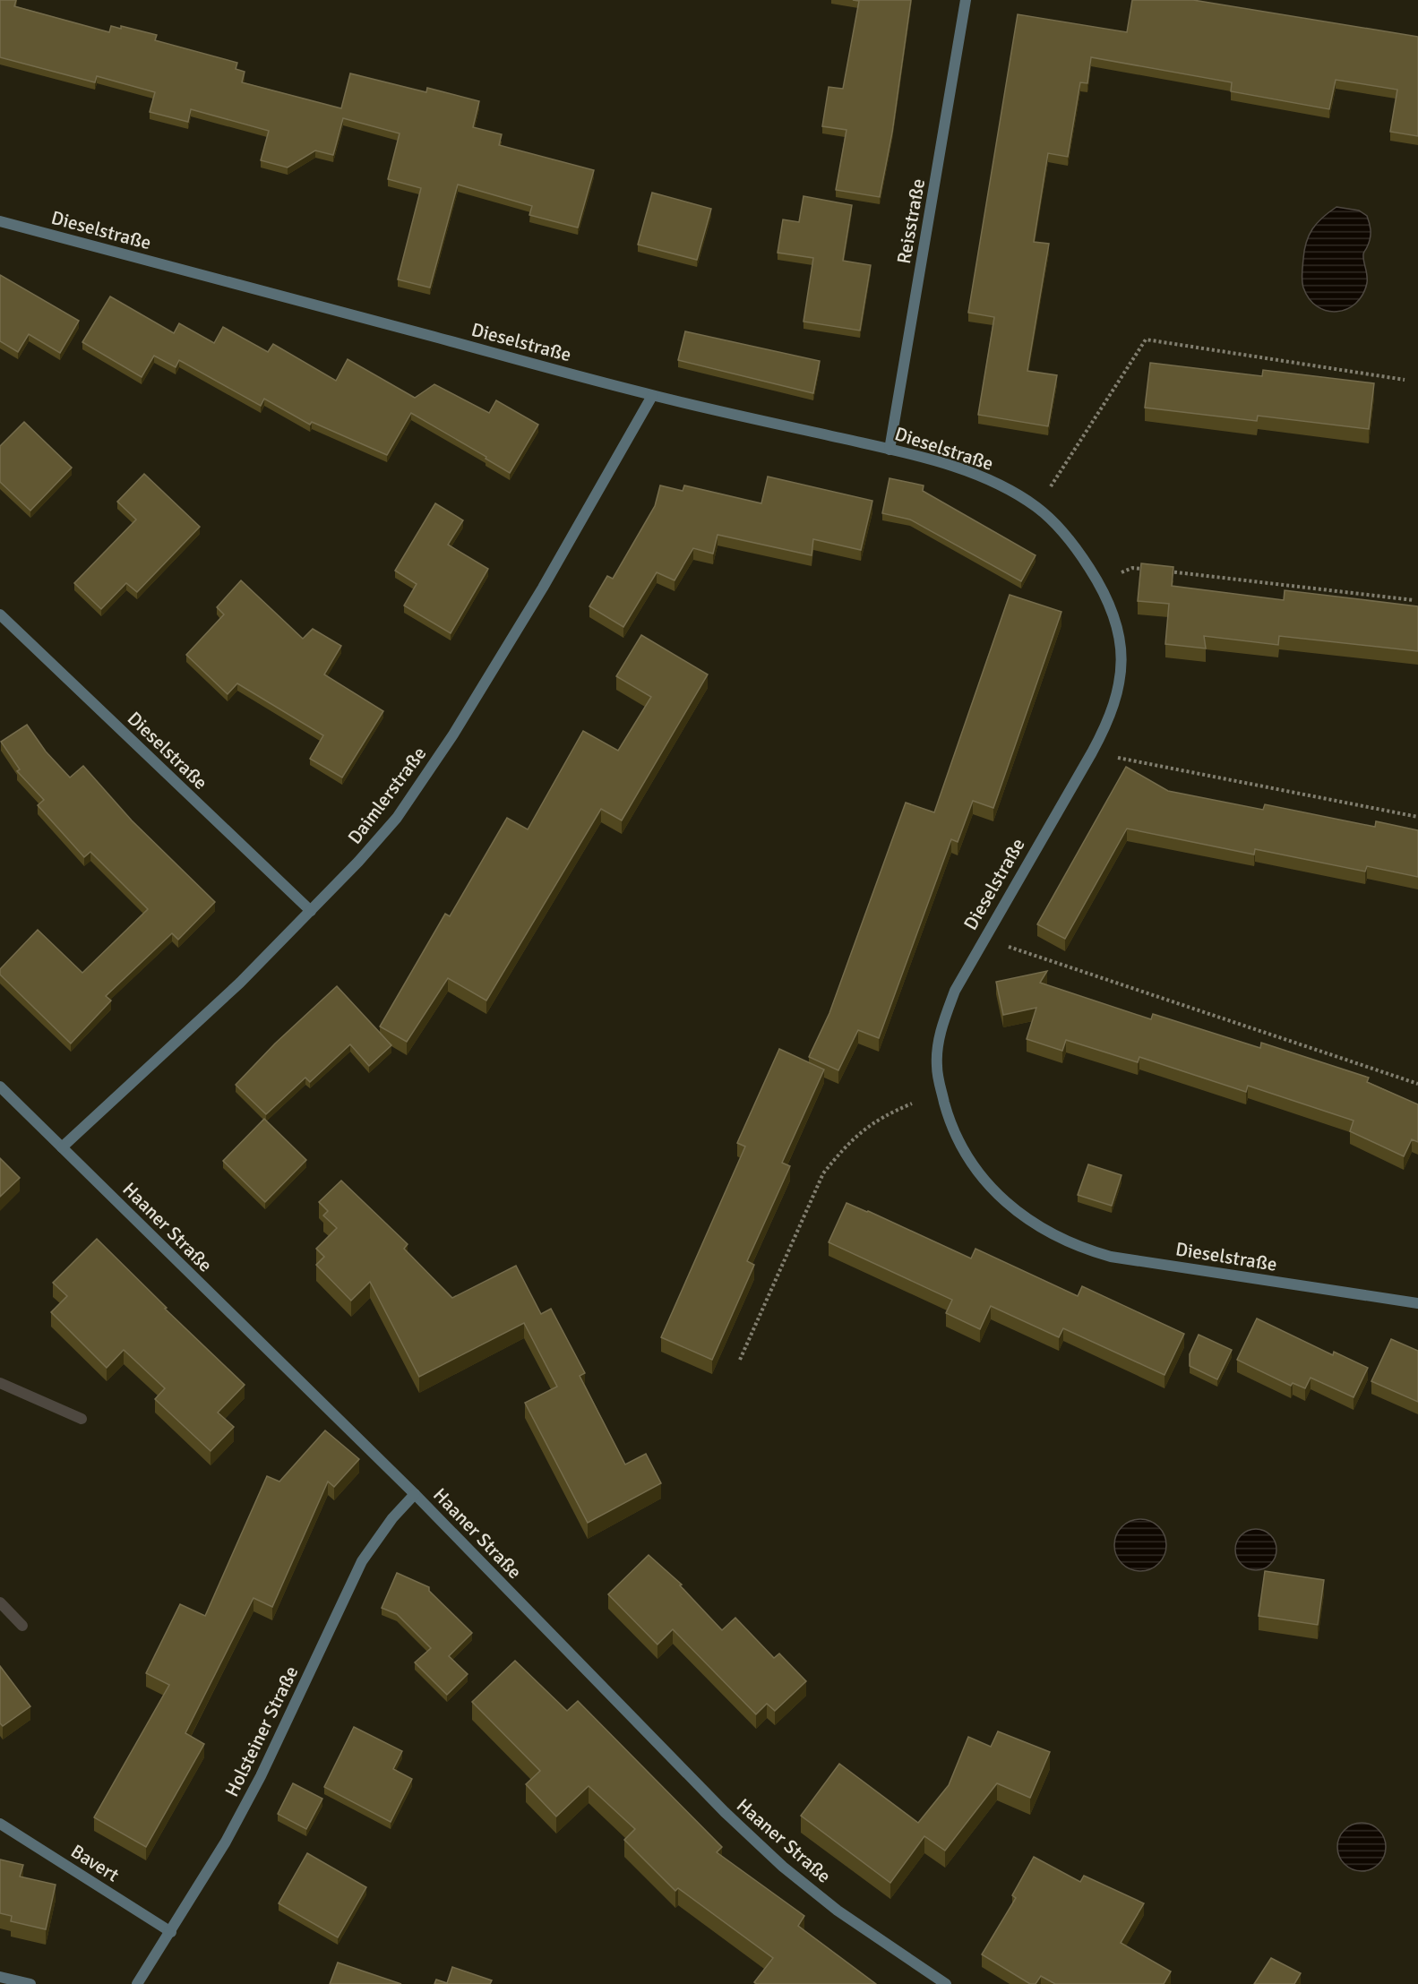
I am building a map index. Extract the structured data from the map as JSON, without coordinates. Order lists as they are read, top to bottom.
{
  "streets": {
    "street": [
      "Reisstraße",
      "Dieselstraße",
      "Daimlerstraße",
      "Haaner Straße",
      "Holsteiner Straße",
      "Bavert"
    ]
  },
  "crossings": [
    ["Reisstraße", "Dieselstraße"],
    ["Dieselstraße", "Daimlerstraße"],
    ["Daimlerstraße", "Haaner Straße"],
    ["Haaner Straße", "Holsteiner Straße"],
    ["Holsteiner Straße", "Bavert"]
  ]
}
